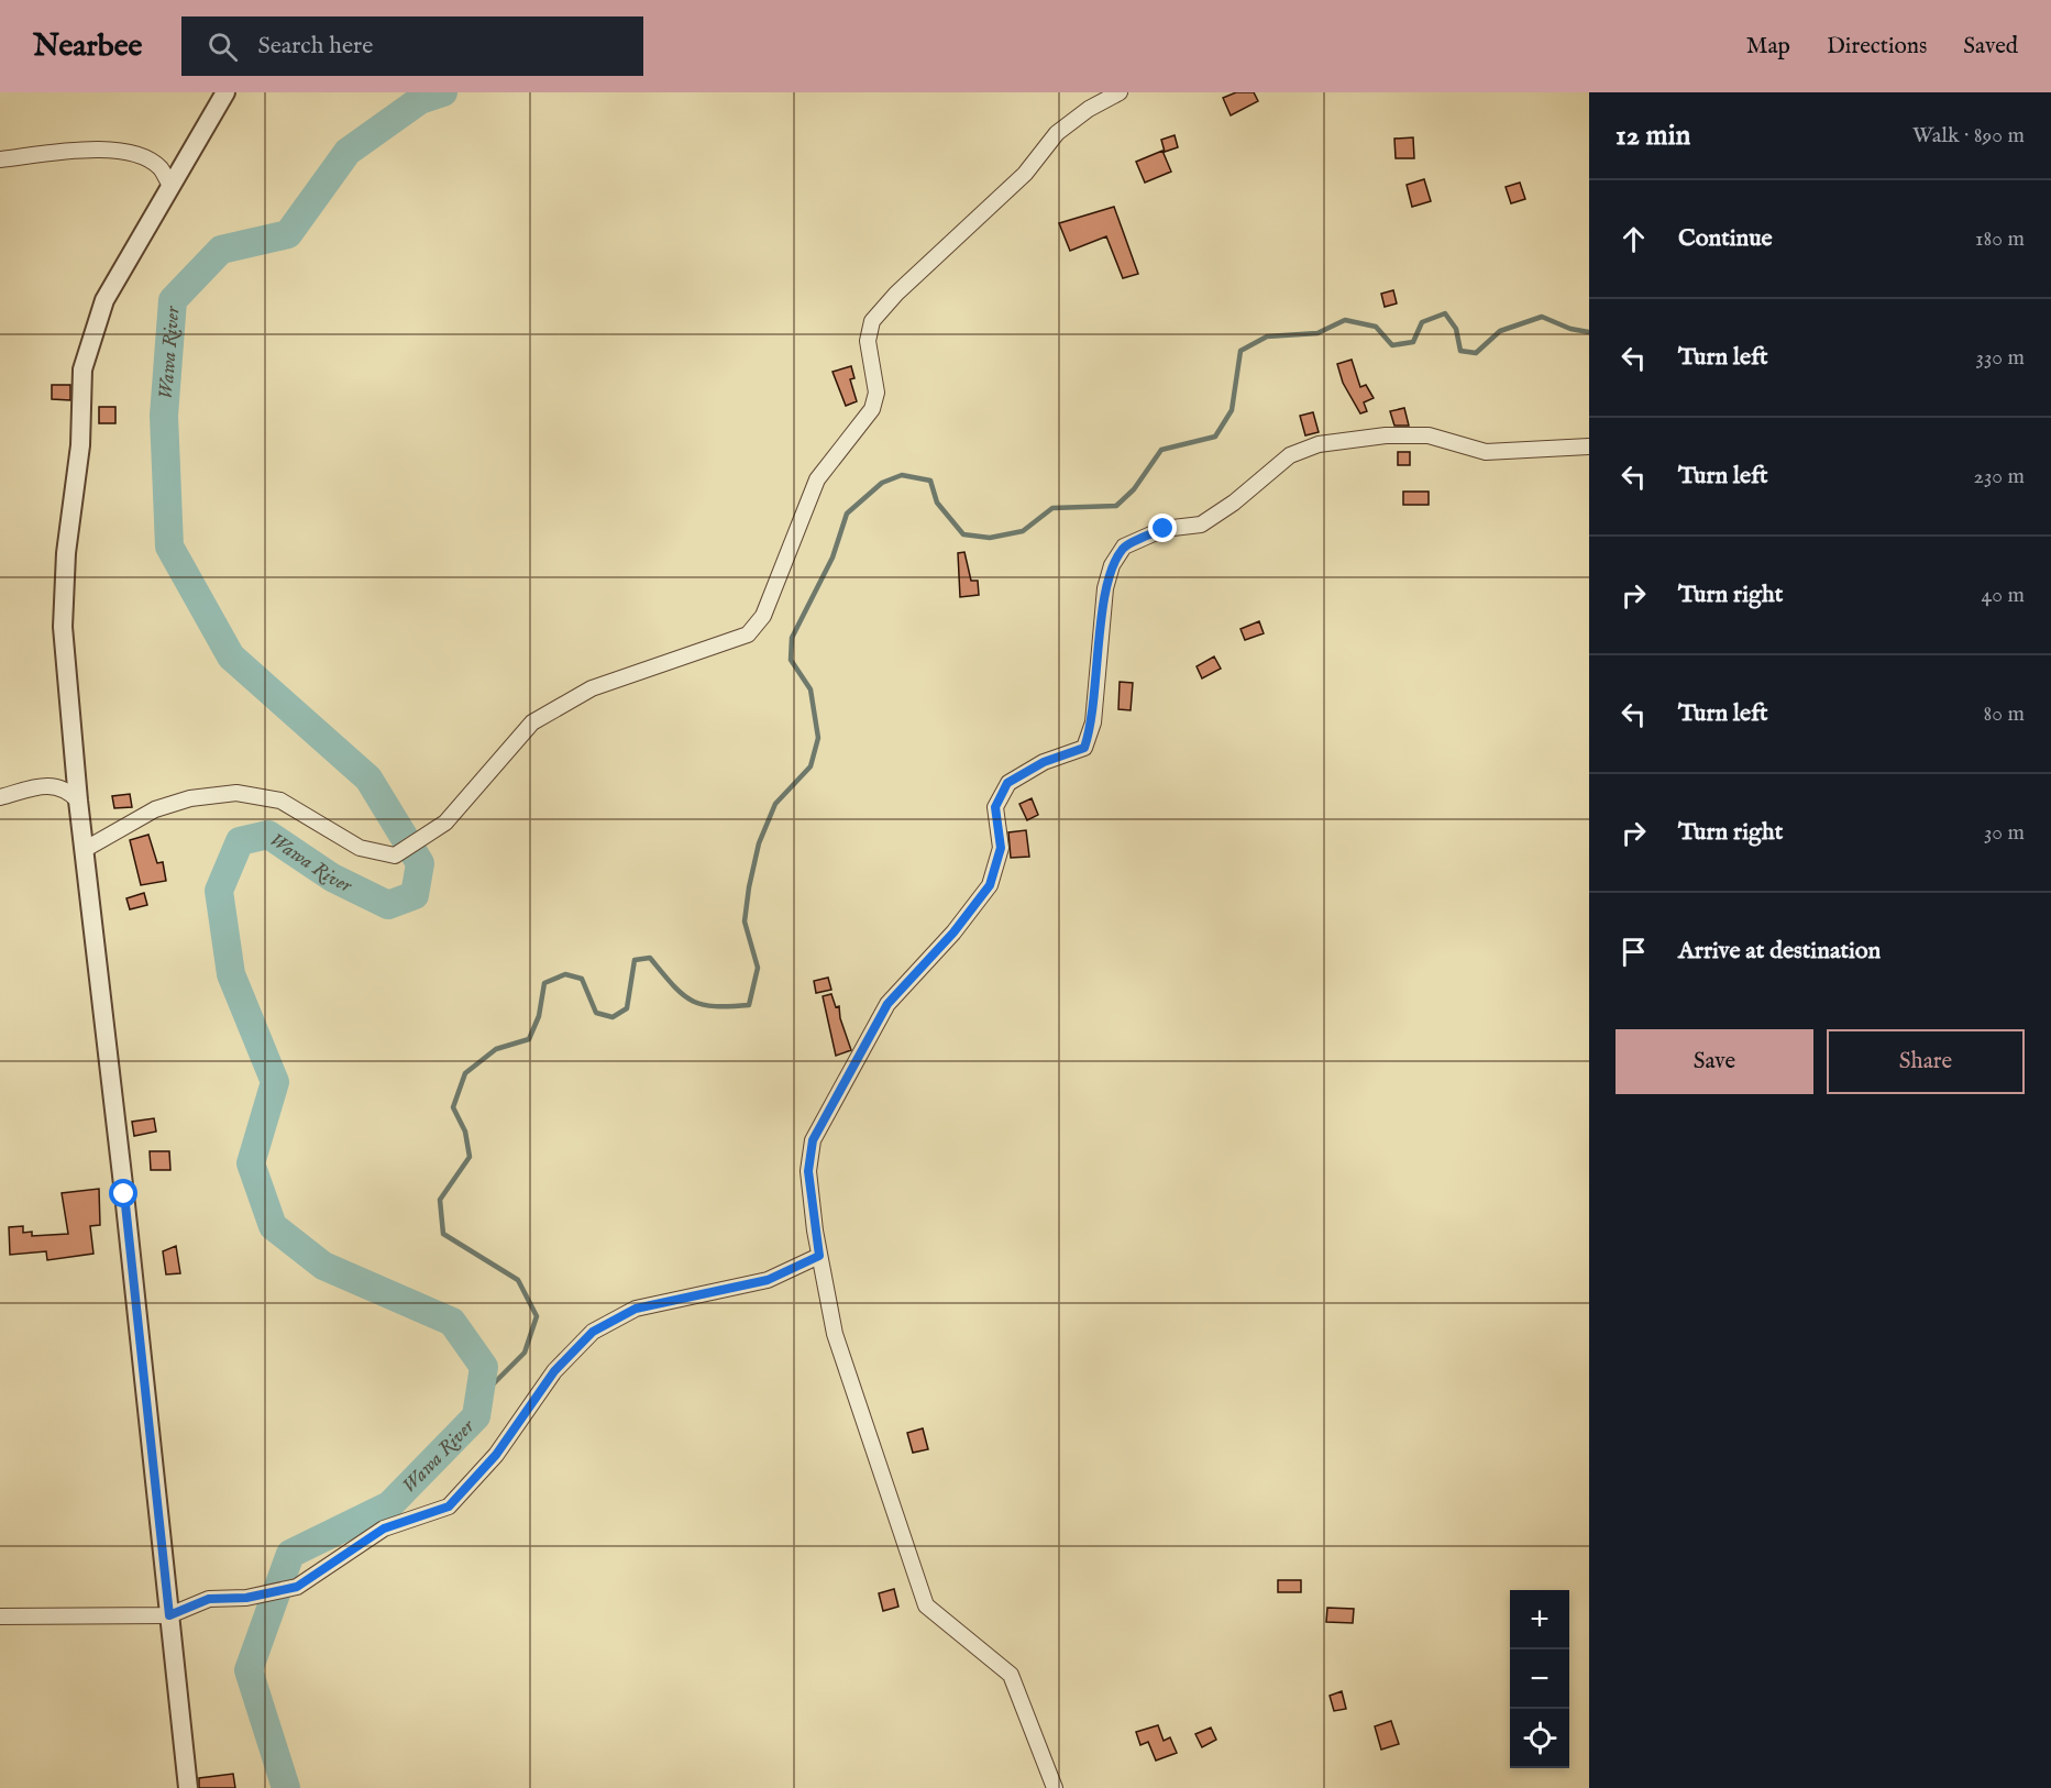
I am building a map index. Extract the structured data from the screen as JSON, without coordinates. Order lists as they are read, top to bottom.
{
  "water": ["Wawa River"],
  "page": {
    "header": "Nearbee",
    "search": "Search here",
    "nav": ["Map", "Directions", "Saved"],
    "heading": ["12 min", "Walk · 890 m"],
    "list": [
      ["Continue", "180 m"],
      ["Turn left", "330 m"],
      ["Turn left", "230 m"],
      ["Turn right", "40 m"],
      ["Turn left", "80 m"],
      ["Turn right", "30 m"],
      "Arrive at destination"
    ],
    "buttons": ["Save", "Share"],
    "map_buttons": ["+", "−"]
  }
}
